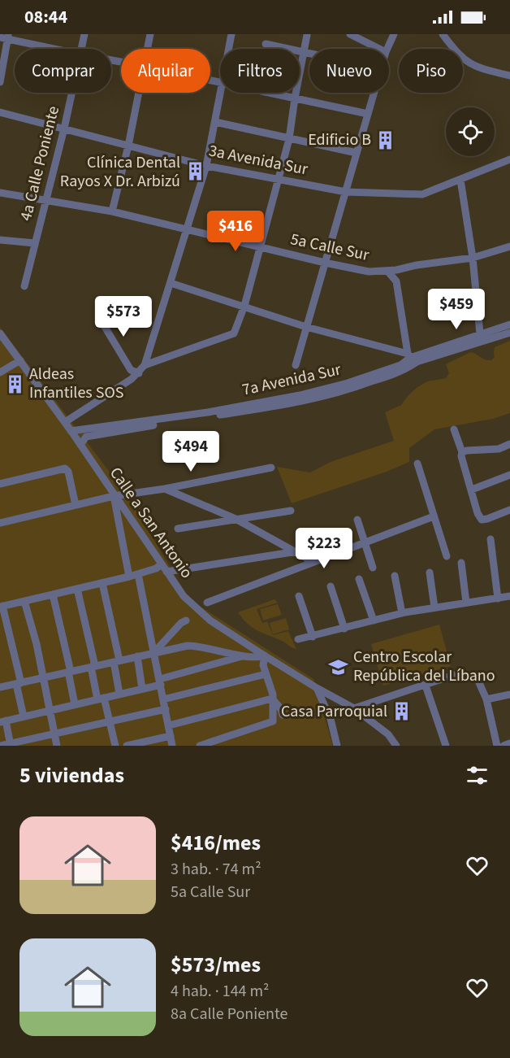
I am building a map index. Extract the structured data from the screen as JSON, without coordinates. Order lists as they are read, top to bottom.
{
  "streets": {
    "street": [
      "3a Avenida Sur",
      "4a Calle Poniente",
      "5a Calle Sur",
      "7a Avenida Sur",
      "Calle a San Antonio"
    ]
  },
  "crossings": [
    ["3a Avenida Sur", "4a Calle Poniente"],
    ["4a Calle Poniente", "5a Calle Sur"],
    ["7a Avenida Sur", "Calle a San Antonio"]
  ],
  "places": {
    "building": [
      "Edificio B",
      "Clínica Dental Rayos X Dr. Arbizú",
      "Aldeas Infantiles SOS",
      "Casa Parroquial"
    ],
    "school or university": ["Centro Escolar República del Líbano"]
  },
  "page": {
    "status": "08:44",
    "chip": [
      "Comprar",
      "Alquilar",
      "Filtros",
      "Nuevo",
      "Piso"
    ],
    "price": [
      "$416",
      "$459",
      "$573",
      "$494",
      "$223"
    ],
    "heading": "5 viviendas",
    "list": [
      {
        "name": "$416/mes",
        "note": "3 hab. · 74 m² · 5a Calle Sur"
      },
      {
        "name": "$573/mes",
        "note": "4 hab. · 144 m² · 8a Calle Poniente"
      }
    ]
  }
}
